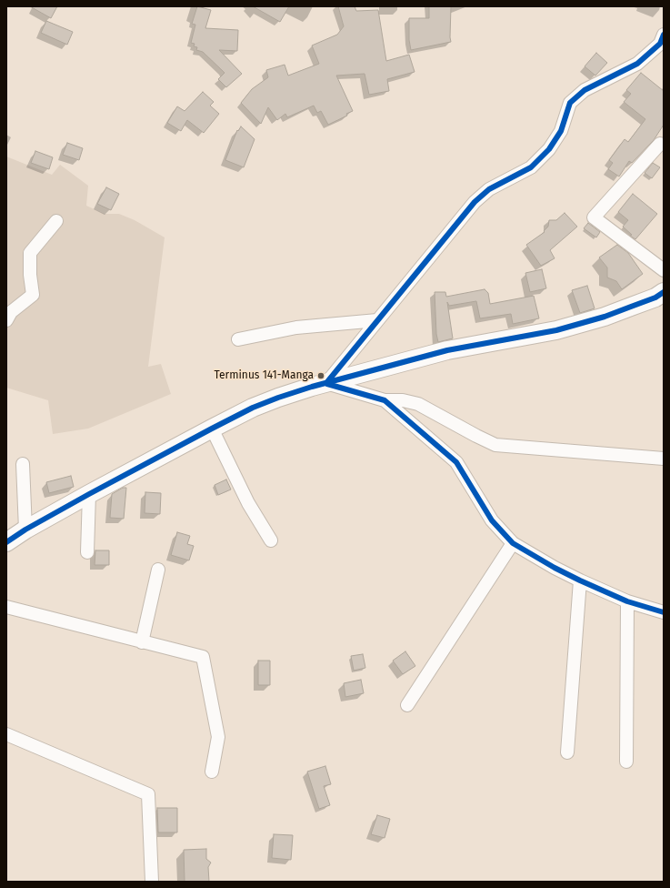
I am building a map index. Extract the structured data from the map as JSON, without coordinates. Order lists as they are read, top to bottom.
{
  "places": ["Terminus 141-Manga"]
}
